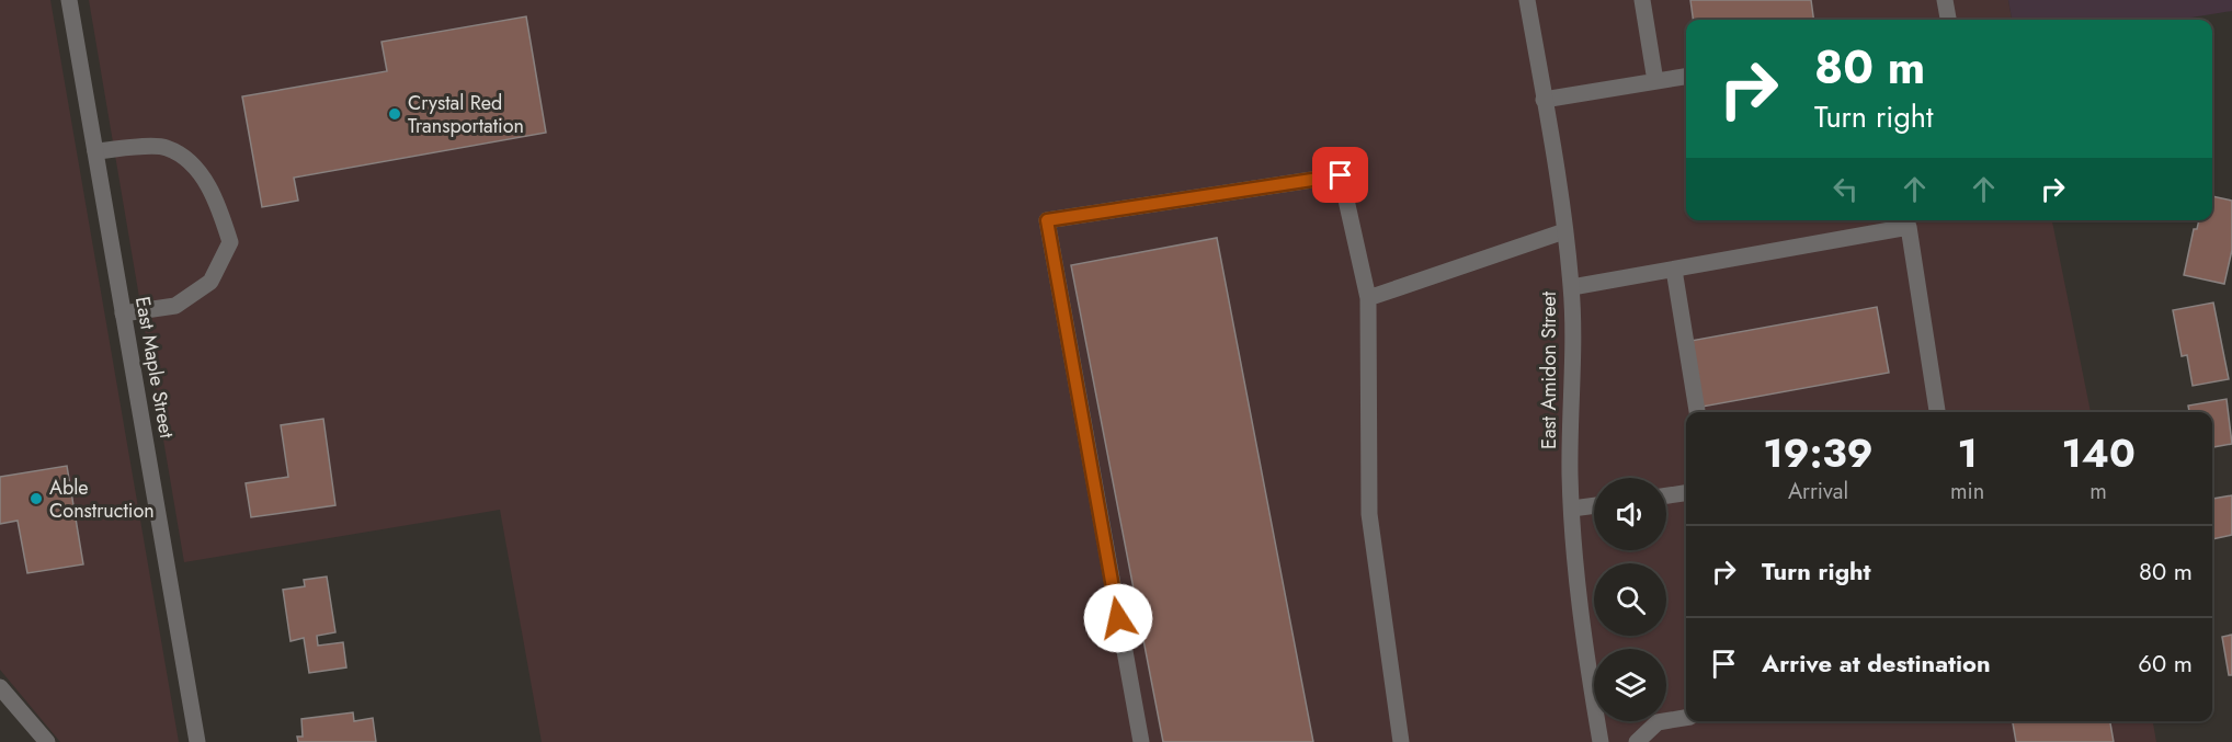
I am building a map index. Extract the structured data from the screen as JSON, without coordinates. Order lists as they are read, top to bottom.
{
  "streets": {
    "street": ["East Maple Street", "East Amidon Street"]
  },
  "places": ["Crystal Red Transportation", "Able Construction"],
  "page": {
    "turn": ["80 m", "Turn right"],
    "eta": [
      "19:39",
      "Arrival",
      "1",
      "min",
      "140",
      "m"
    ],
    "list": [
      {
        "name": "Turn right",
        "value": "80 m"
      },
      {
        "name": "Arrive at destination",
        "value": "60 m"
      }
    ]
  }
}
